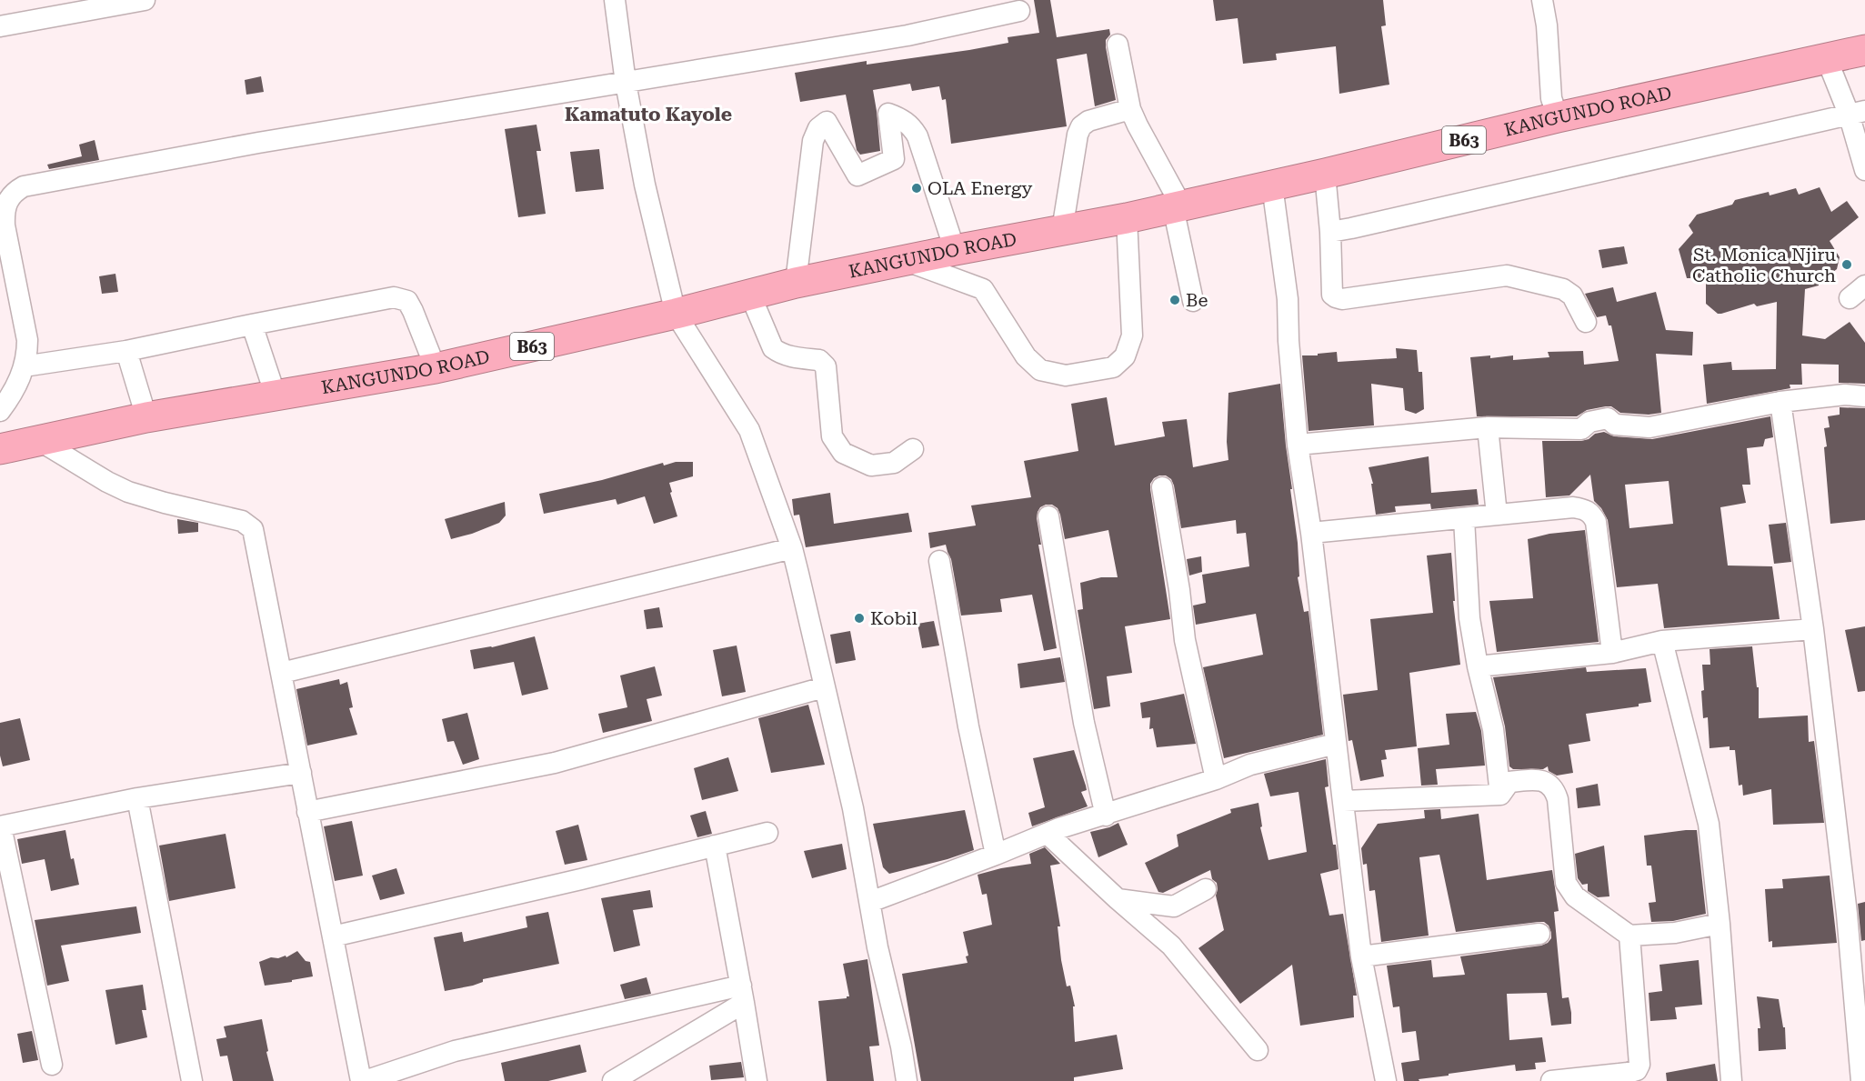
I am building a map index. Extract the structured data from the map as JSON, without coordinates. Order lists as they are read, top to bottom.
{
  "streets": {
    "highway": ["KANGUNDO ROAD", "B63"]
  },
  "districts": ["Kamatuto Kayole"],
  "places": [
    "OLA Energy",
    "St. Monica Njiru Catholic Church",
    "Be",
    "Kobil"
  ]
}
